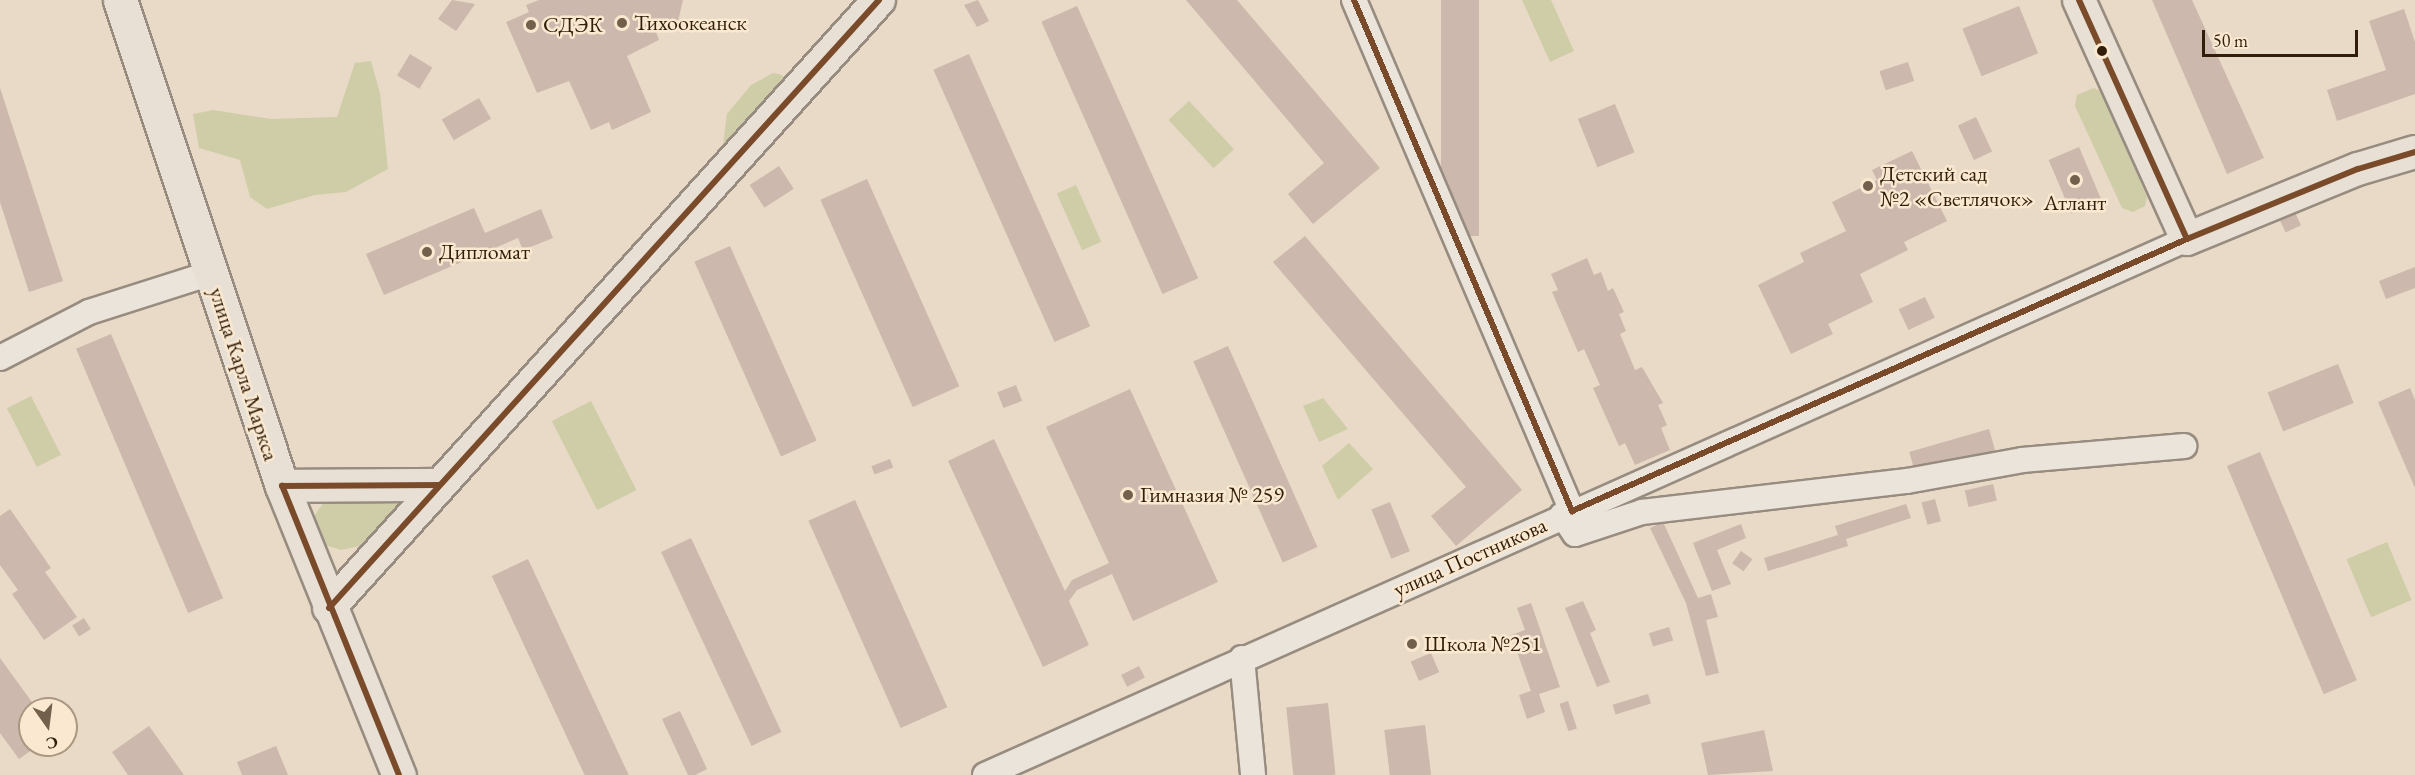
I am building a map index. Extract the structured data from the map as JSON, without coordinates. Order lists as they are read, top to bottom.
{
  "streets": {
    "highway": ["улица Карла Маркса"],
    "street": ["улица Постникова"]
  },
  "places": [
    "Тихоокеанск",
    "СДЭК",
    "Атлант",
    "Детский сад №2 «Светлячок»",
    "Дипломат",
    "Гимназия № 259",
    "Школа №251"
  ],
  "scale_bar": "50 m",
  "north": "bottom"
}
